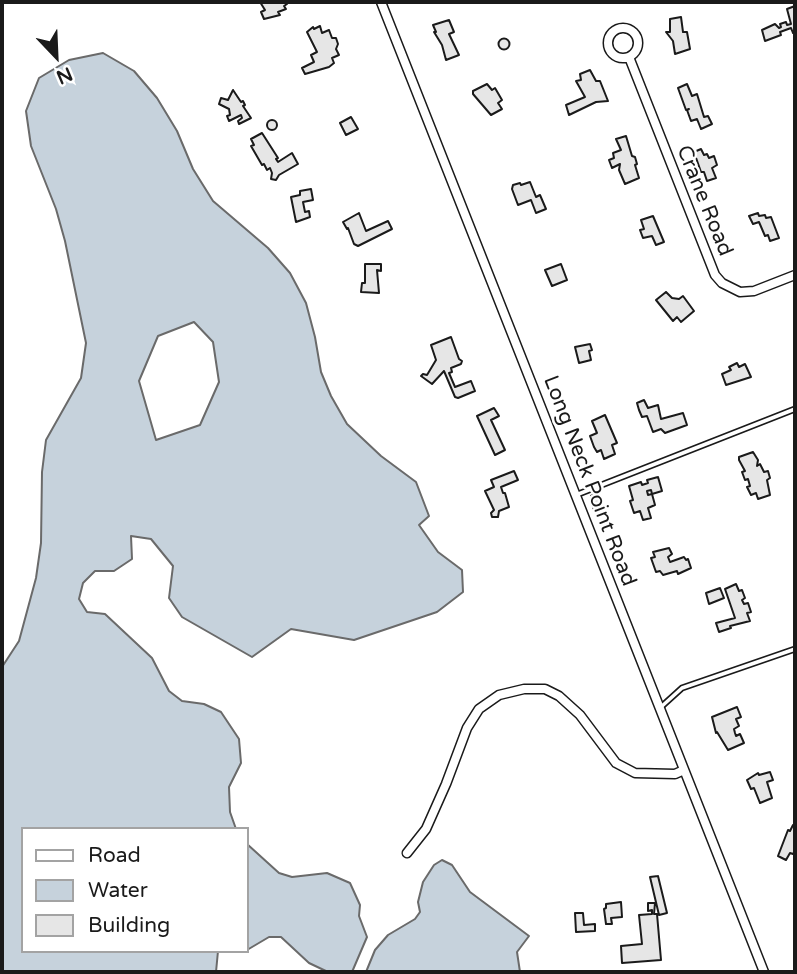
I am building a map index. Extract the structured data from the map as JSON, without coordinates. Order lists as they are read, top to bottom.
{
  "streets": {
    "street": ["Crane Road", "Long Neck Point Road"]
  },
  "legend": ["Road", "Water", "Building"],
  "north": "bottom right"
}
